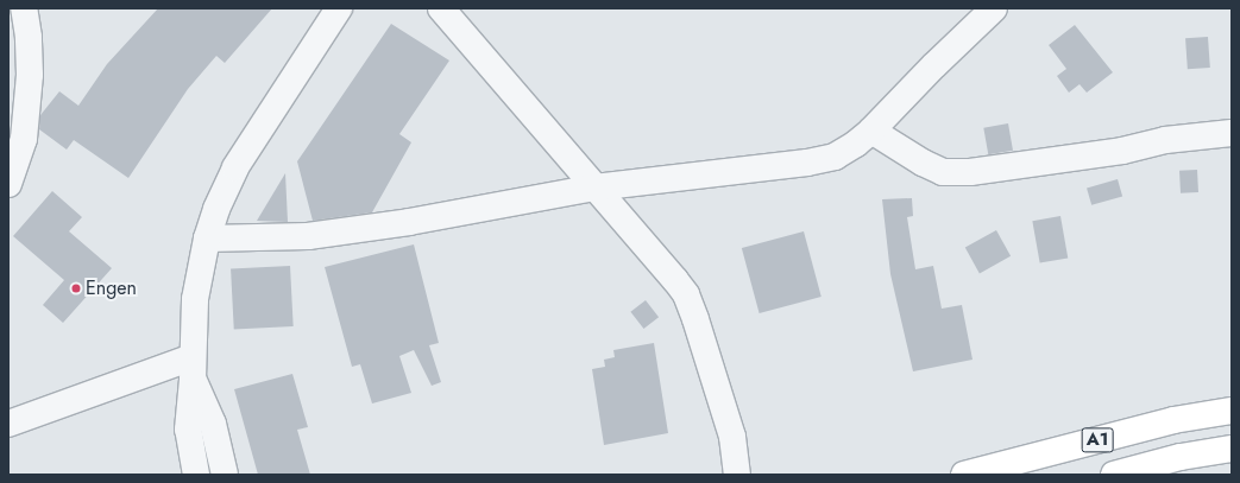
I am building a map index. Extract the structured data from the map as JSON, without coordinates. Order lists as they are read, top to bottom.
{
  "streets": {
    "highway": ["A1"]
  },
  "places": ["Engen"]
}
